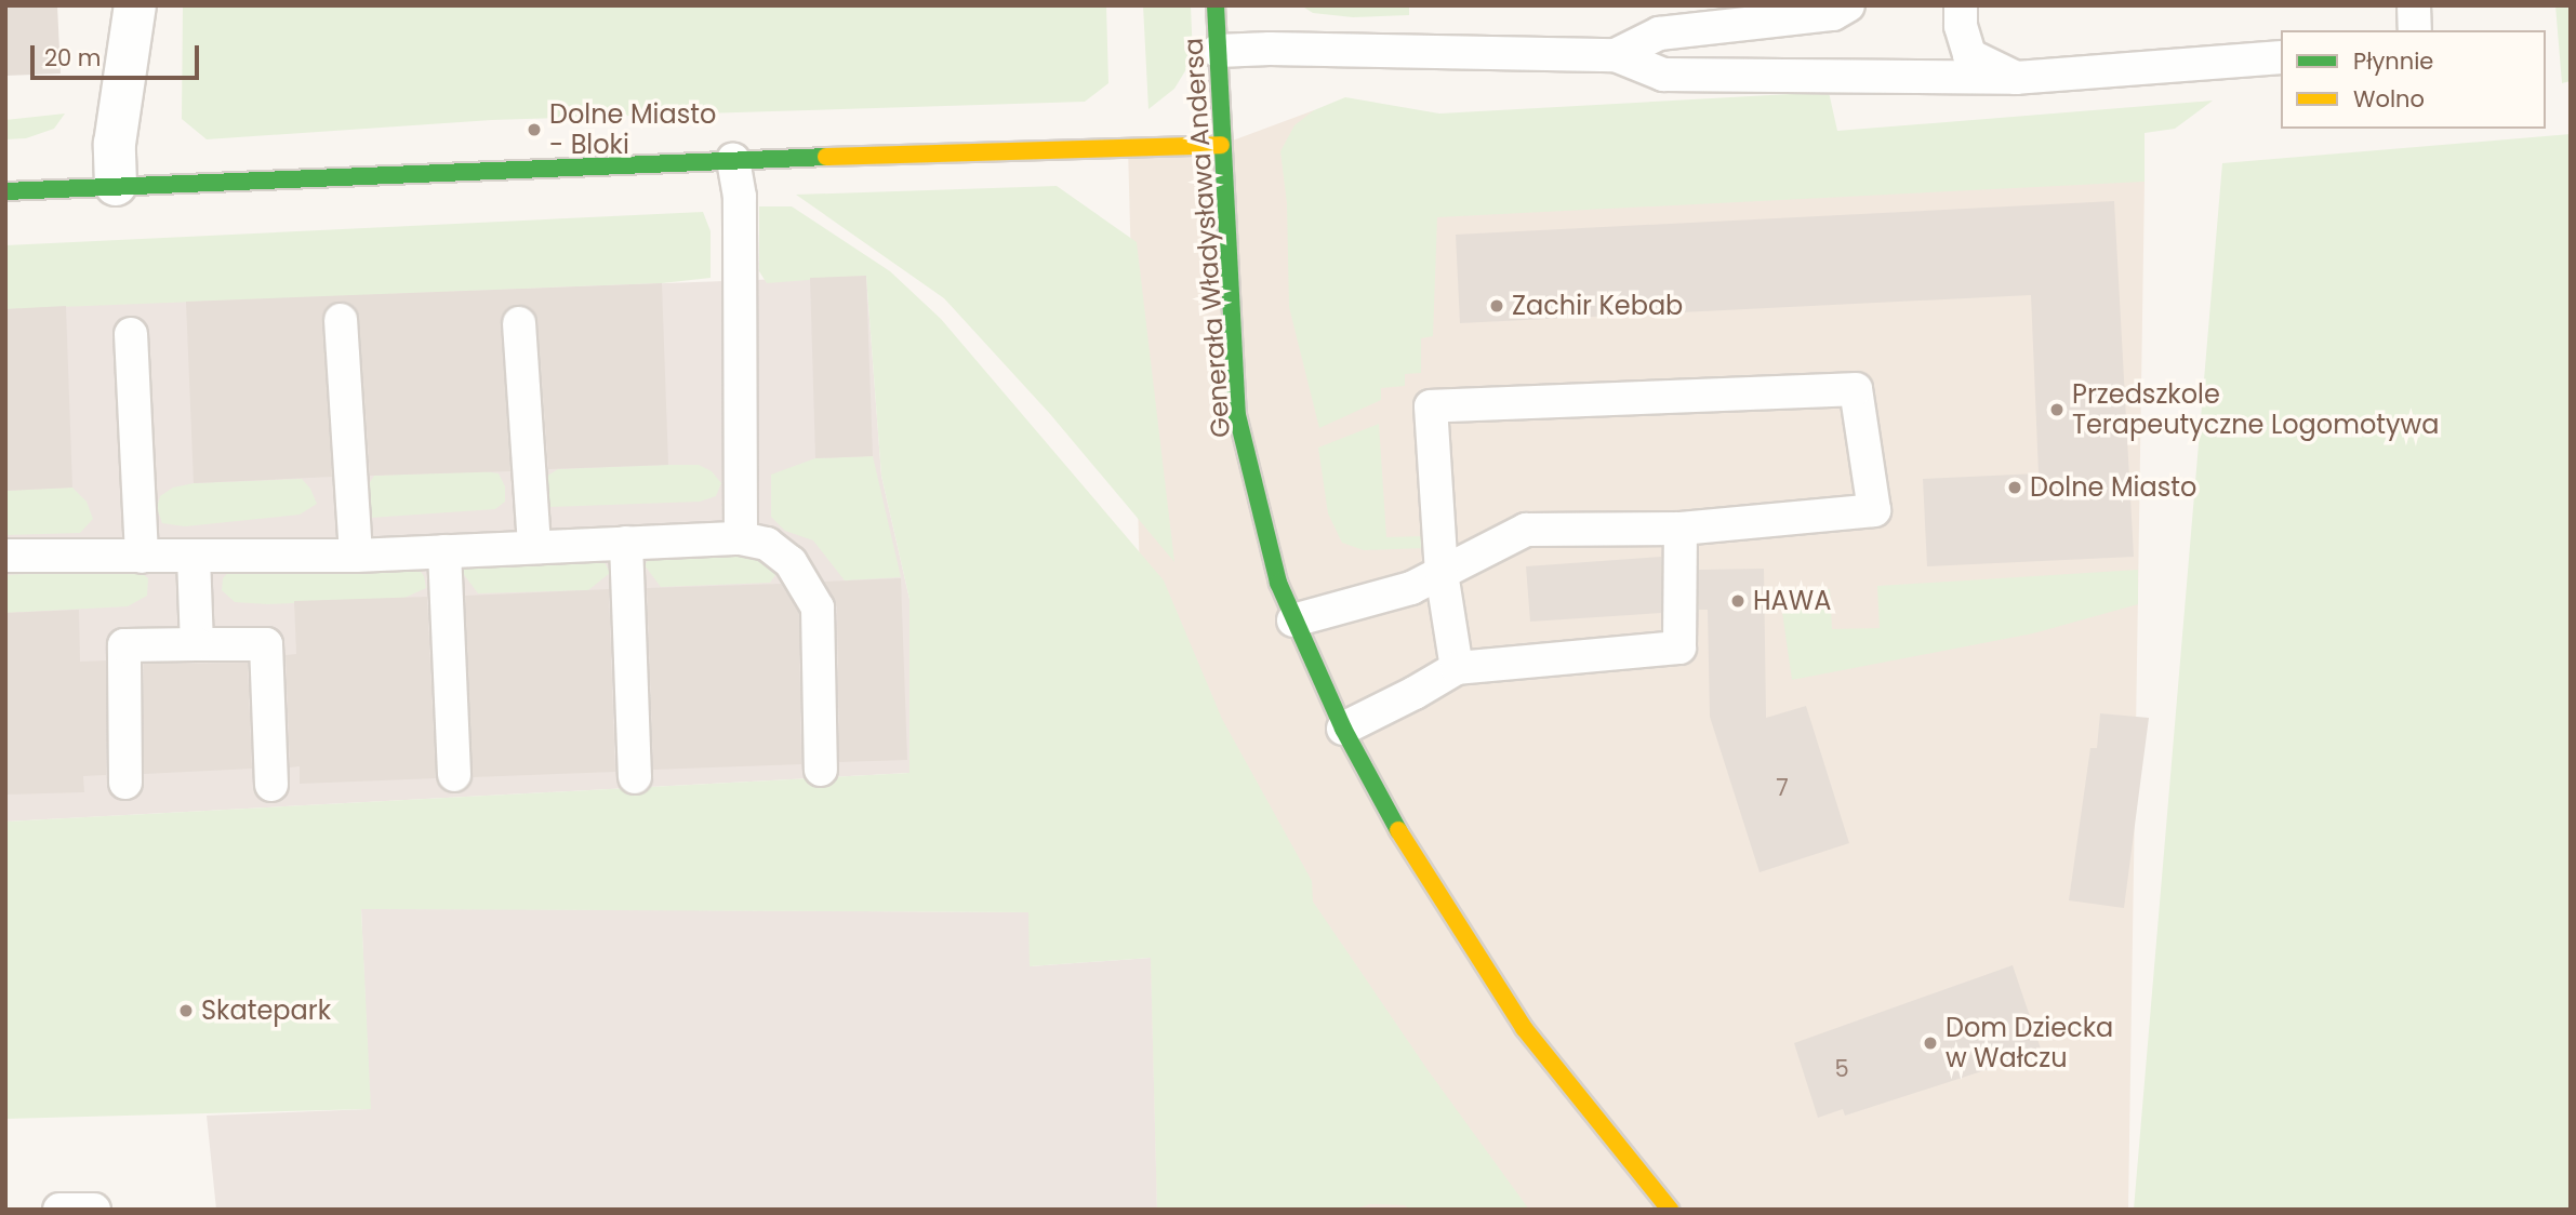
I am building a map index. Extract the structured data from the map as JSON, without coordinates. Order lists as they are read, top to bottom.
{
  "streets": {
    "main road": ["Generała Władysława Andersa"]
  },
  "places": [
    "Dolne Miasto - Bloki",
    "Zachir Kebab",
    "Przedszkole Terapeutyczne Logomotywa",
    "Dolne Miasto",
    "HAWA",
    "Skatepark",
    "Dom Dziecka w Wałczu"
  ],
  "house_numbers": ["7", "5"],
  "legend": ["Płynnie", "Wolno"],
  "scale_bar": "20 m"
}
